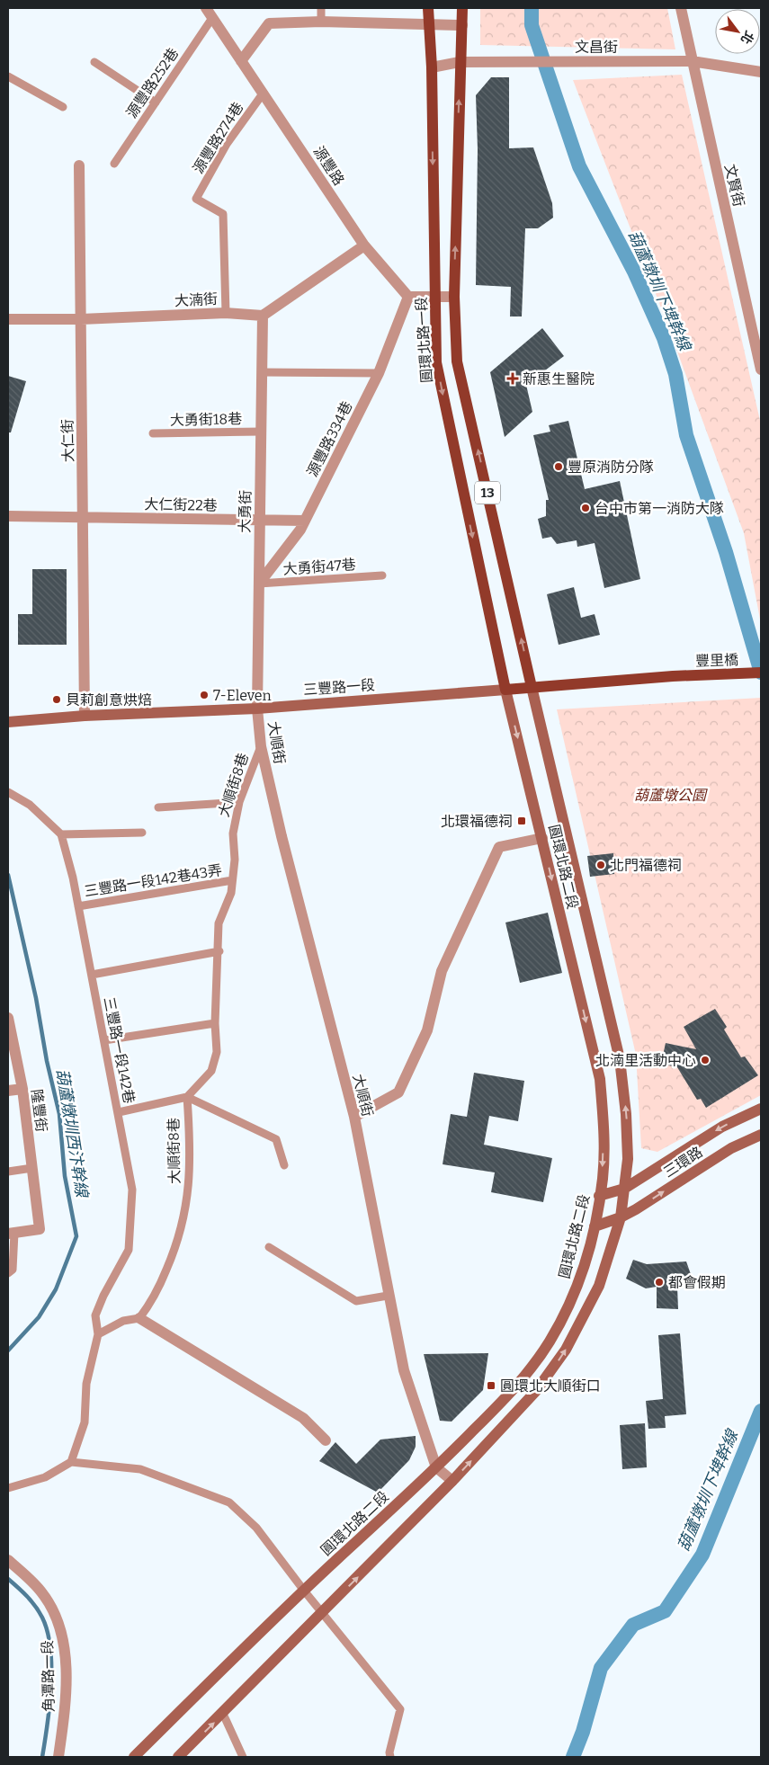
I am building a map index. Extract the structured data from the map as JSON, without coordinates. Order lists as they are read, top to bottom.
{
  "streets": {
    "main road": [
      "圓環北路一段",
      "13",
      "豐里橋",
      "三豐路一段"
    ],
    "street": [
      "文昌街",
      "源豐路",
      "文賢街",
      "大湳街",
      "源豐路334巷",
      "大仁街",
      "大仁街22巷",
      "大勇街",
      "大順街",
      "圓環北路二段",
      "隆豐街",
      "三環路",
      "角潭路一段"
    ],
    "lane": [
      "源豐路252巷",
      "源豐路274巷",
      "大勇街18巷",
      "大勇街47巷",
      "大順街8巷",
      "三豐路一段142巷43弄",
      "三豐路一段142巷"
    ]
  },
  "crossings": [
    ["文昌街", "文賢街"],
    ["文昌街", "圓環北路一段"],
    ["文昌街", "13"],
    ["源豐路252巷", "源豐路"],
    ["源豐路274巷", "源豐路"],
    ["源豐路274巷", "大湳街"],
    ["源豐路", "源豐路334巷"],
    ["大湳街", "大仁街"],
    ["大湳街", "大勇街"],
    ["圓環北路一段", "三豐路一段"],
    ["圓環北路一段", "圓環北路二段"],
    ["大勇街18巷", "大勇街"],
    ["源豐路334巷", "大仁街22巷"],
    ["源豐路334巷", "大勇街"],
    ["源豐路334巷", "大勇街47巷"],
    ["大仁街", "大仁街22巷"],
    ["大仁街", "三豐路一段"],
    ["13", "三豐路一段"],
    ["13", "圓環北路二段"],
    ["大仁街22巷", "大勇街"],
    ["大勇街", "大勇街47巷"],
    ["大勇街", "三豐路一段"],
    ["大勇街", "大順街"],
    ["豐里橋", "三豐路一段"],
    ["三豐路一段", "大順街"],
    ["三豐路一段", "圓環北路二段"],
    ["大順街", "大順街8巷"],
    ["大順街", "圓環北路二段"],
    ["大順街8巷", "三豐路一段142巷43弄"],
    ["圓環北路二段", "三環路"],
    ["三豐路一段142巷43弄", "三豐路一段142巷"]
  ],
  "water": ["葫蘆墩圳下埤幹線", "葫蘆燉圳西汴幹線"],
  "parks": ["葫蘆墩公園"],
  "places": {
    "health": ["新惠生醫院"],
    "other": [
      "豐原消防分隊",
      "台中市第一消防大隊",
      "7-Eleven",
      "貝莉創意烘焙",
      "北門福德祠",
      "北湳里活動中心",
      "都會假期"
    ],
    "transit": ["北環福德祠", "圓環北大順街口"]
  },
  "north": "bottom right"
}
